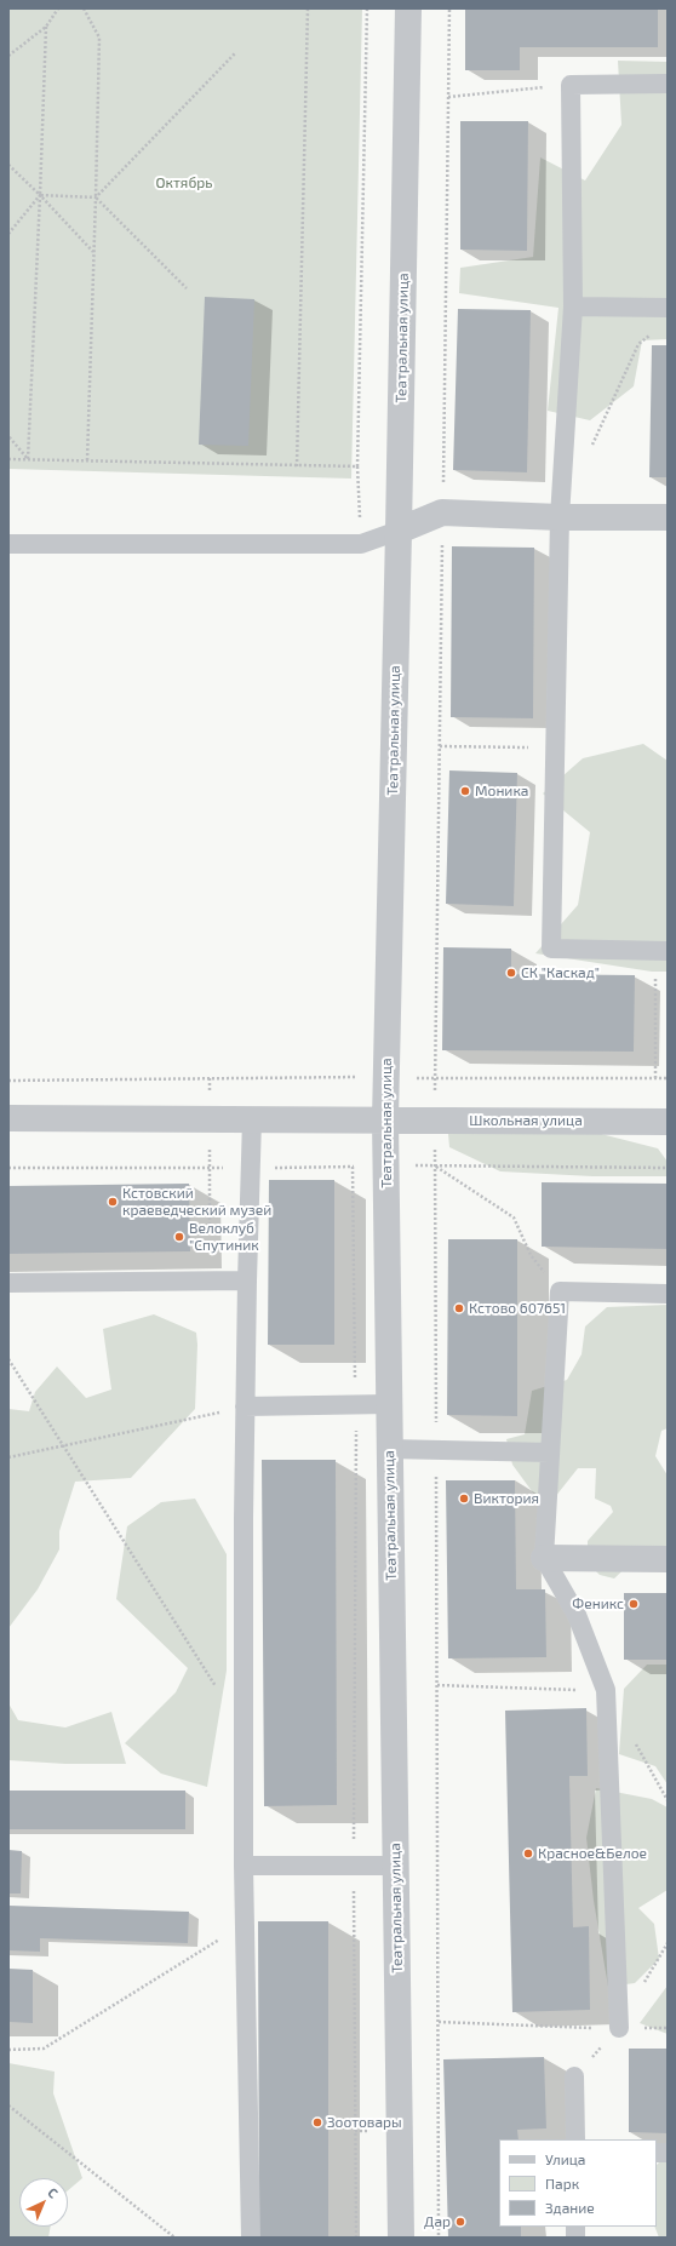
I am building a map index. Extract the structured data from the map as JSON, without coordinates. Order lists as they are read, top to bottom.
{
  "streets": {
    "street": ["Театральная улица", "Школьная улица"]
  },
  "crossings": [
    ["Театральная улица", "Школьная улица"]
  ],
  "parks": ["Октябрь"],
  "places": [
    "Моника",
    "СК \"Каскад\"",
    "Кстовский краеведческий музей",
    "Велоклуб \"Спутиник",
    "Кстово 607651",
    "Виктория",
    "Феникс",
    "Красное&Белое",
    "Зоотовары",
    "Дар"
  ],
  "legend": ["Улица", "Парк", "Здание"],
  "north": "top right"
}
